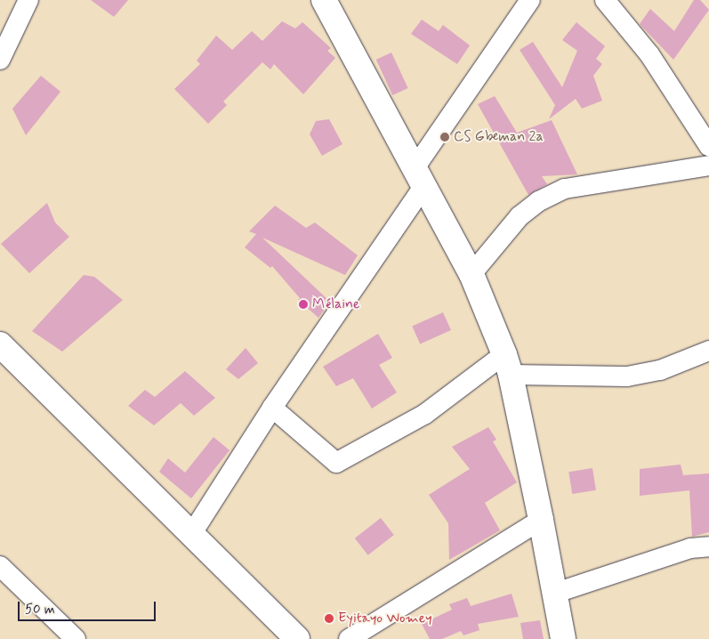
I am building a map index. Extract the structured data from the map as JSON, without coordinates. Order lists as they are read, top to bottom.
{
  "places": ["CS Gbeman 2a", "Mélaine", "Eyitayo Womey"],
  "scale_bar": "50 m"
}
